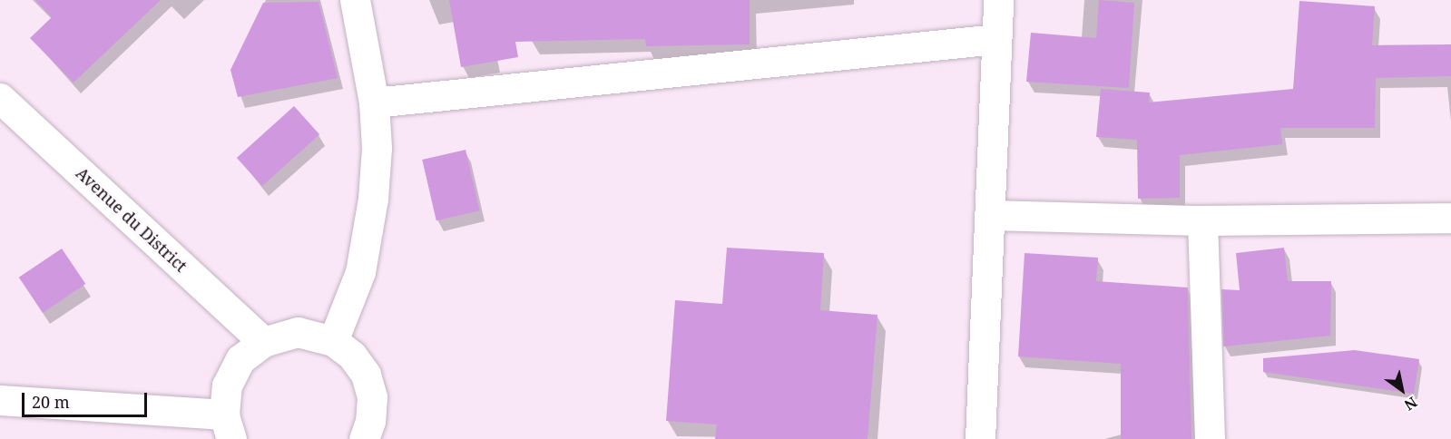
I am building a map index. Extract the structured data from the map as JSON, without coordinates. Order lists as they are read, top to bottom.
{
  "streets": {
    "street": ["Avenue du District"]
  },
  "scale_bar": "20 m",
  "north": "bottom right"
}
